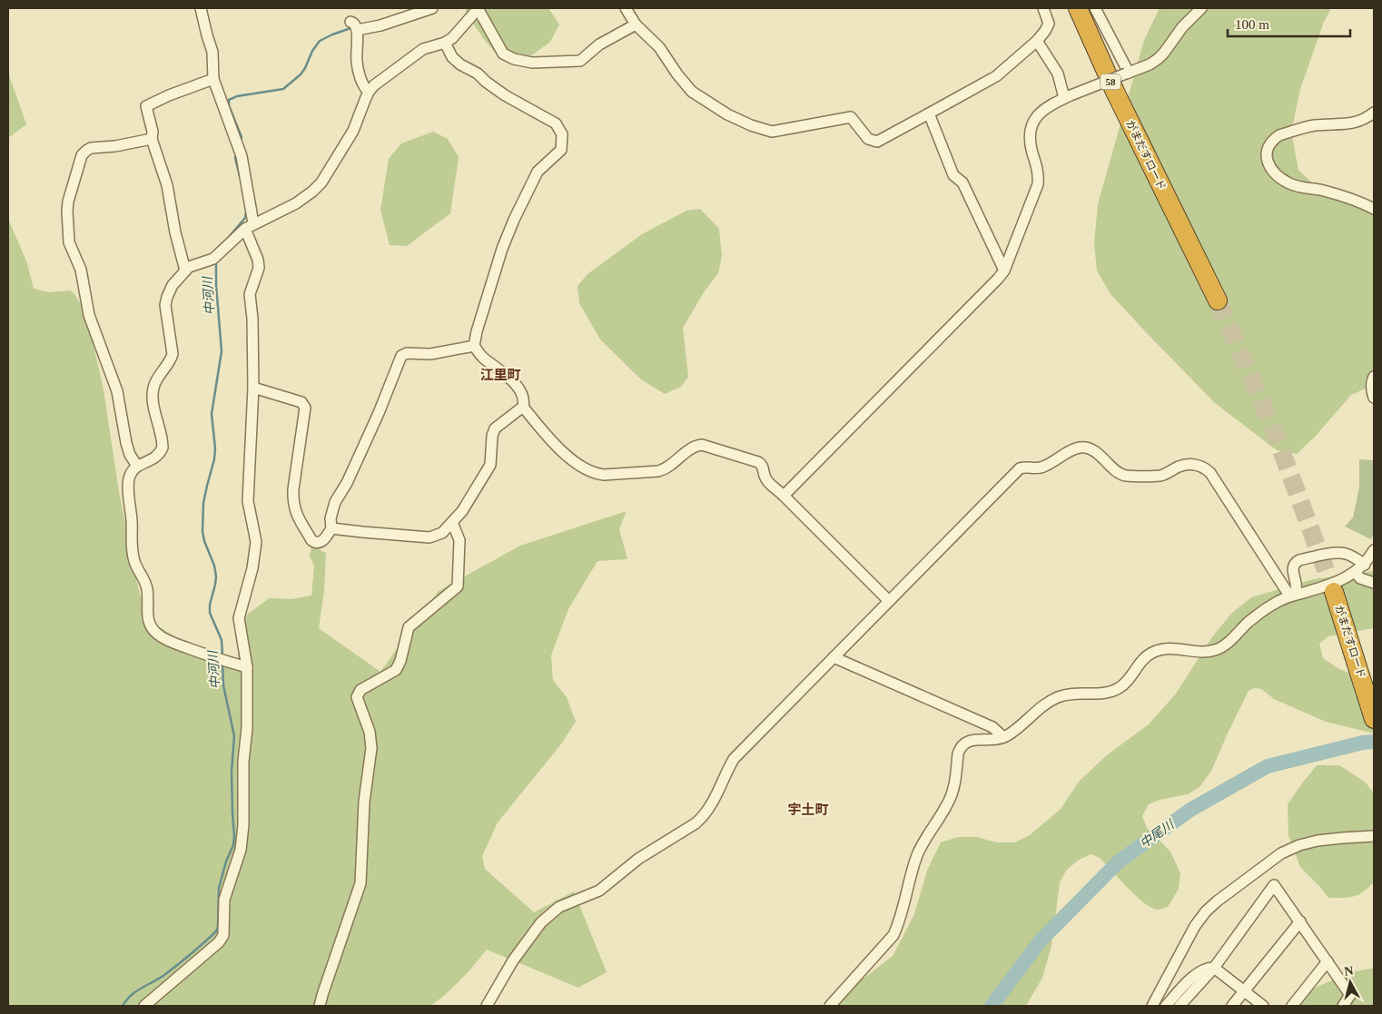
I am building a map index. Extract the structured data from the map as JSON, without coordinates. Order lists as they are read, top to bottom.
{
  "streets": {
    "highway": ["58", "がまだすロード"]
  },
  "districts": ["江里町", "宇土町"],
  "water": ["中河川", "中尾川"],
  "scale_bar": "100 m",
  "north": "top"
}
